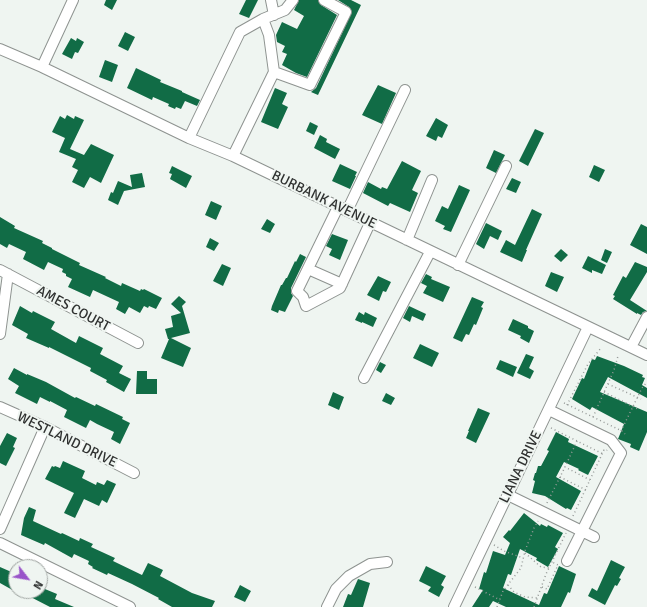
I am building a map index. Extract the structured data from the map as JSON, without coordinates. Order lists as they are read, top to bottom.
{
  "streets": {
    "street": [
      "BURBANK AVENUE",
      "AMES COURT",
      "WESTLAND DRIVE",
      "LIANA DRIVE"
    ]
  },
  "crossings": [
    ["BURBANK AVENUE", "LIANA DRIVE"]
  ],
  "north": "bottom right"
}
